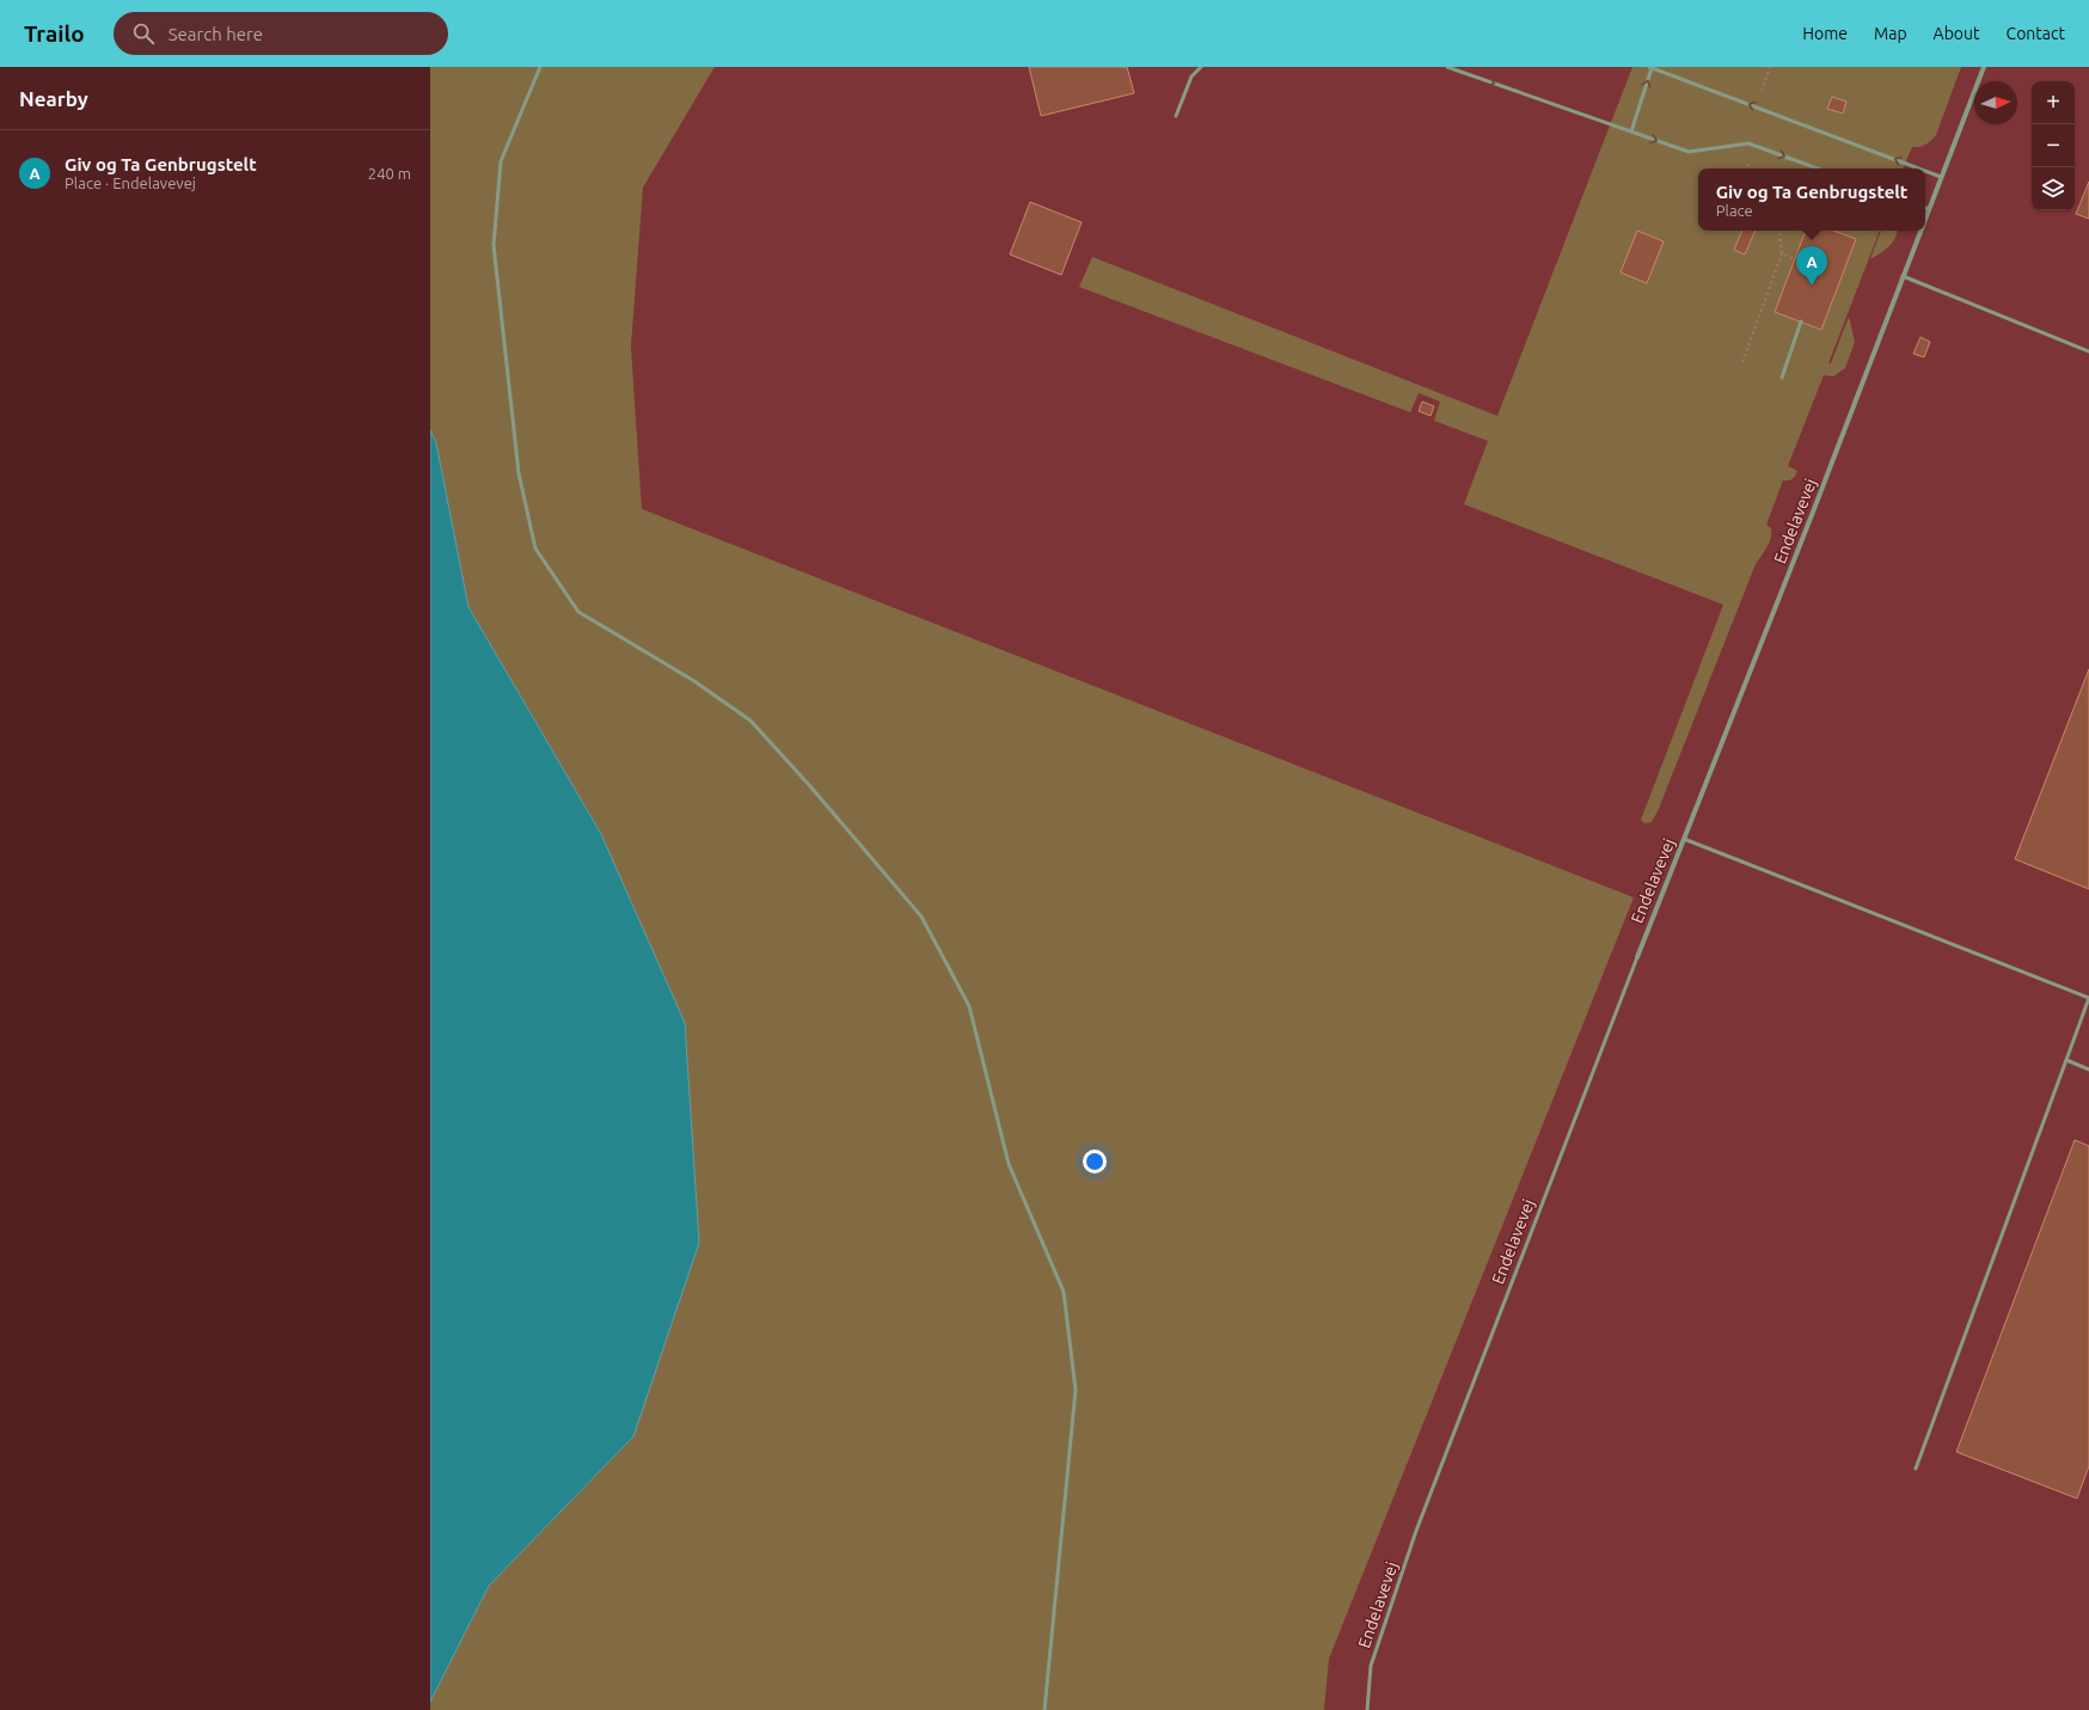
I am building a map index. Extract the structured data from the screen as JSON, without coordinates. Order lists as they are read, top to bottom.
{
  "streets": {
    "street": ["Endelavevej"]
  },
  "north": "right",
  "page": {
    "header": "Trailo",
    "search": "Search here",
    "nav": [
      "Home",
      "Map",
      "About",
      "Contact"
    ],
    "heading": "Nearby",
    "map_buttons": ["+", "−"],
    "list": [
      {
        "mark": "A",
        "name": "Giv og Ta Genbrugstelt",
        "note": "Place · Endelavevej",
        "value": "240 m"
      }
    ],
    "popup": ["Giv og Ta Genbrugstelt", "Place"],
    "pins": "A"
  }
}
